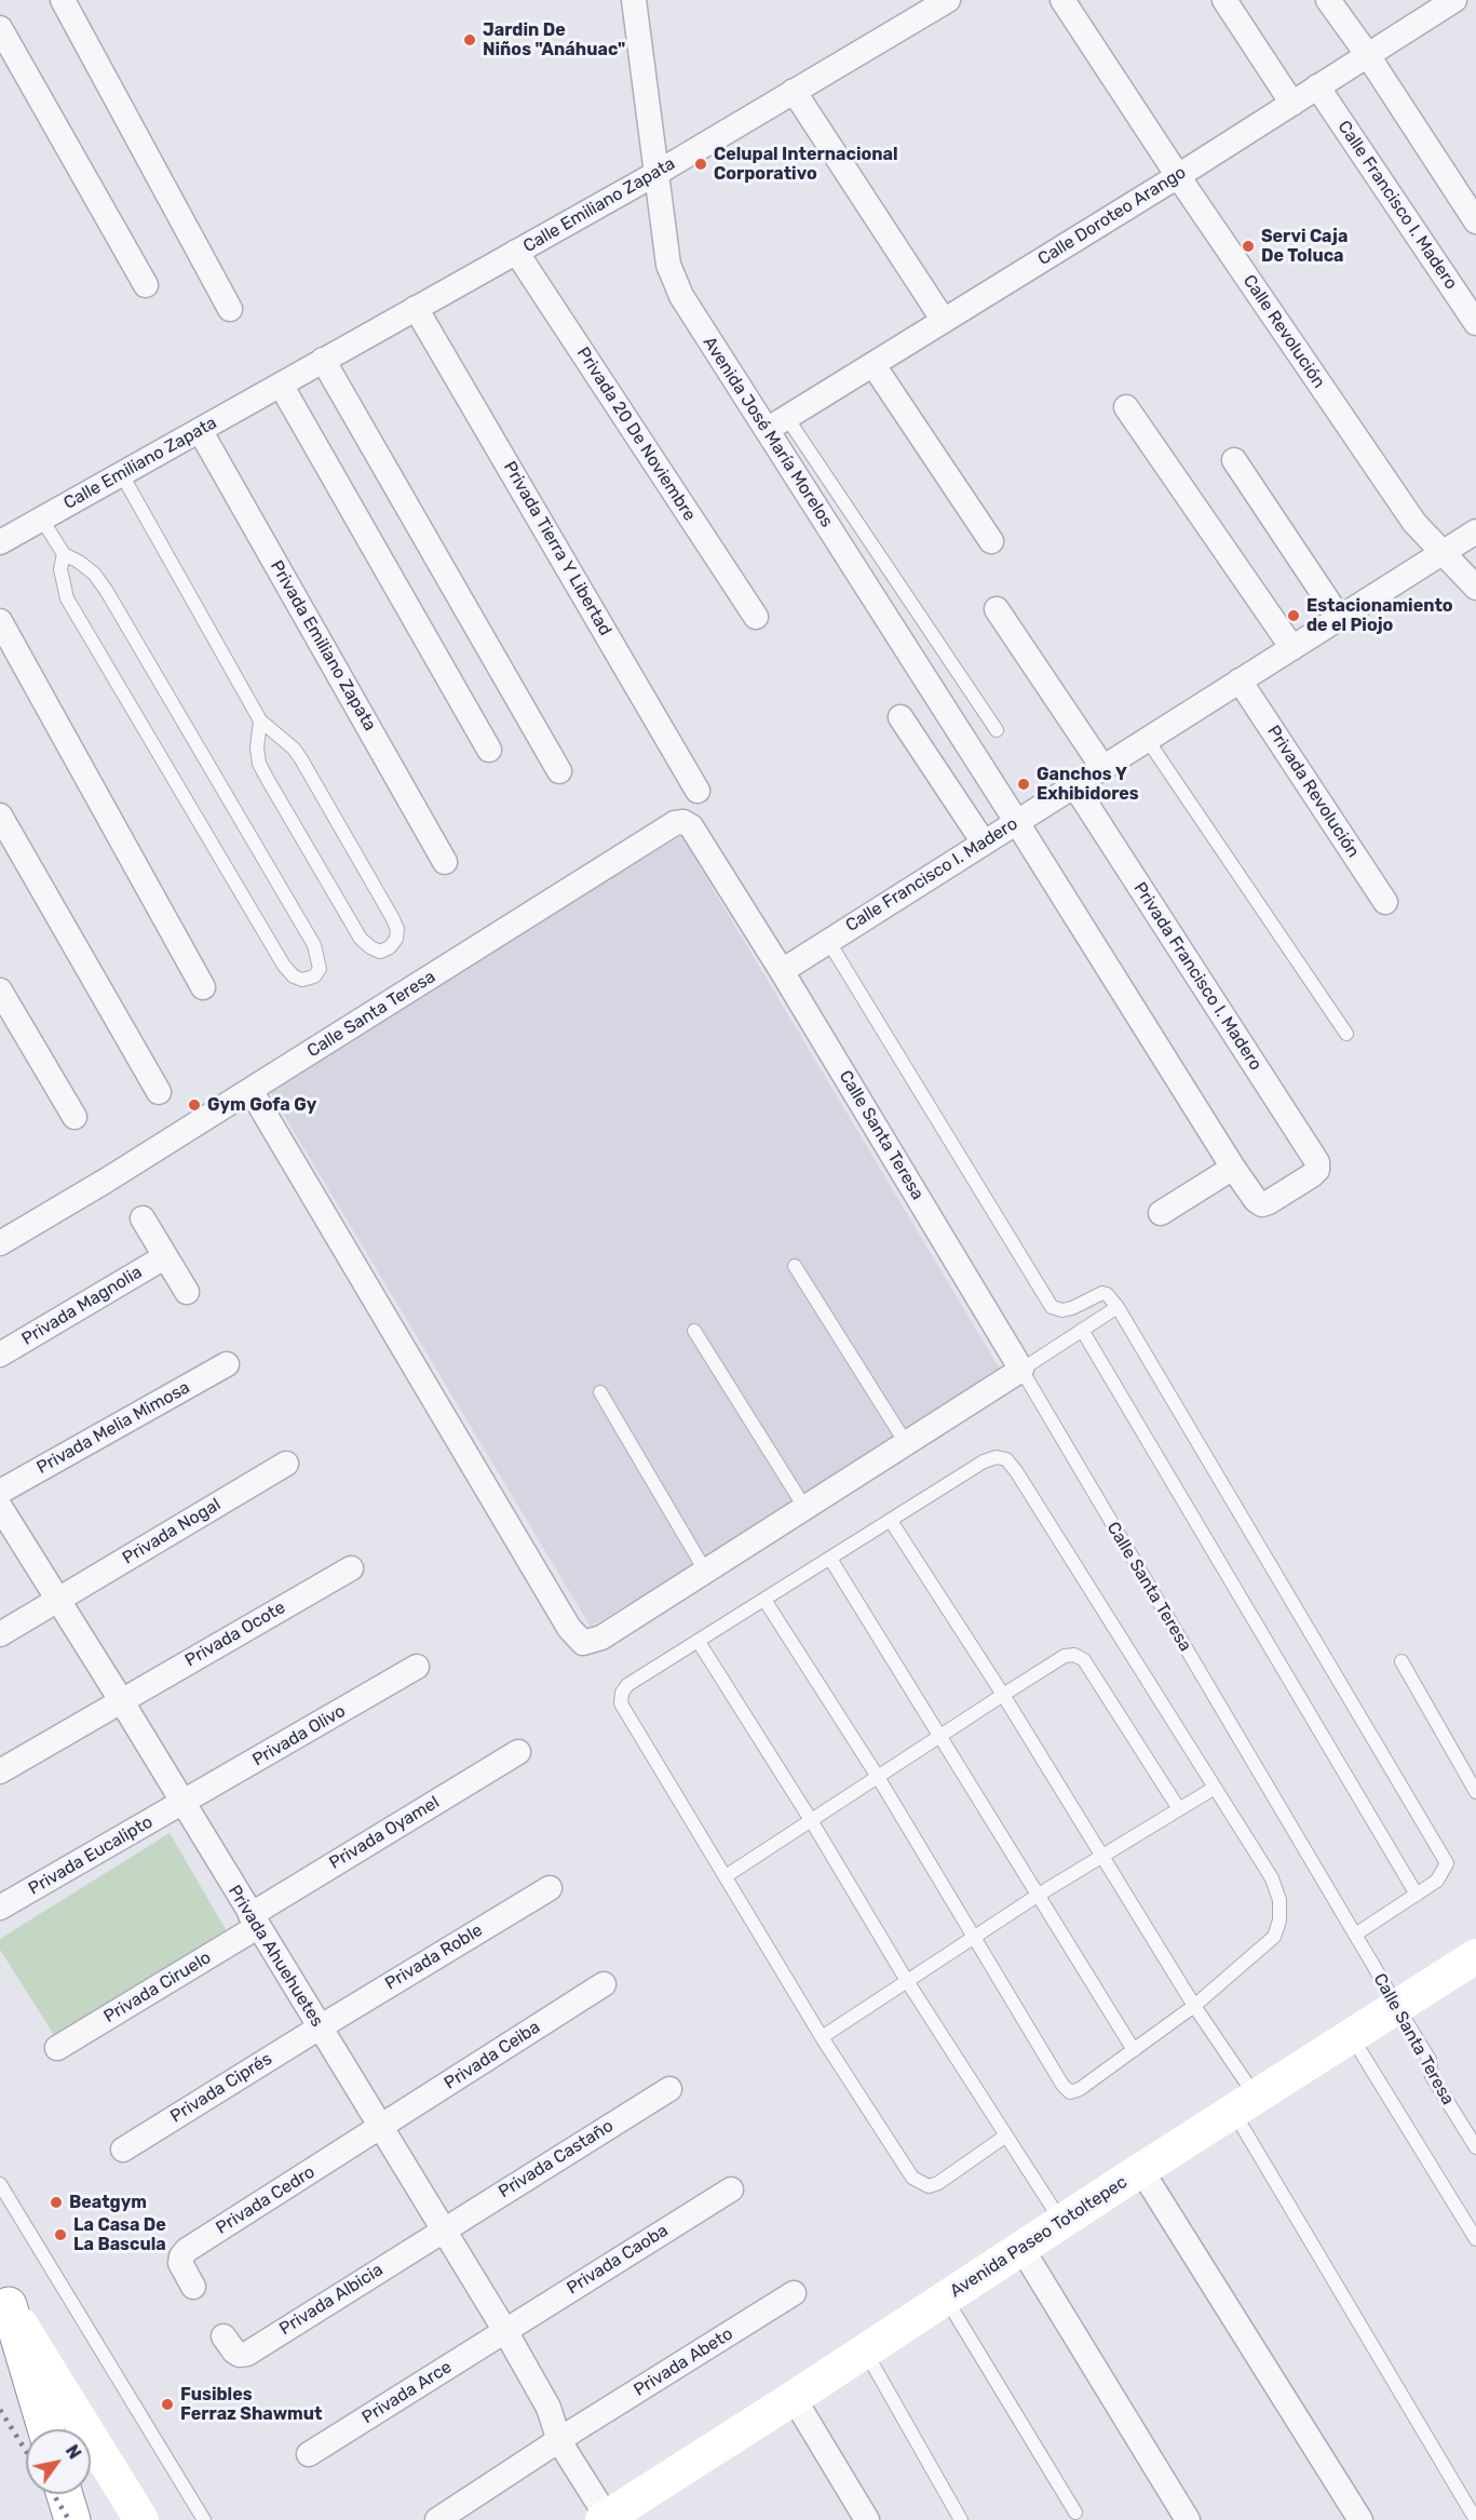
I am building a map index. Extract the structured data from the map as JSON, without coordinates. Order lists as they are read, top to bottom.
{
  "streets": {
    "main road": ["Avenida Paseo Totoltepec"],
    "street": [
      "Calle Emiliano Zapata",
      "Calle Francisco I. Madero",
      "Calle Doroteo Arango",
      "Calle Revolución",
      "Avenida José María Morelos",
      "Privada 20 De Noviembre",
      "Privada Tierra Y Libertad",
      "Privada Emiliano Zapata",
      "Privada Revolución",
      "Privada Francisco I. Madero",
      "Calle Santa Teresa",
      "Privada Magnolia",
      "Privada Melia Mimosa",
      "Privada Nogal",
      "Privada Ocote",
      "Privada Olivo",
      "Privada Oyamel",
      "Privada Eucalipto",
      "Privada Ahuehuetes",
      "Privada Roble",
      "Privada Ciruelo",
      "Privada Ceiba",
      "Privada Ciprés",
      "Privada Castaño",
      "Privada Cedro",
      "Privada Caoba",
      "Privada Albicia",
      "Privada Abeto",
      "Privada Arce"
    ]
  },
  "crossings": [
    ["Calle Emiliano Zapata", "Avenida José María Morelos"],
    ["Calle Emiliano Zapata", "Privada 20 De Noviembre"],
    ["Calle Emiliano Zapata", "Privada Tierra Y Libertad"],
    ["Calle Emiliano Zapata", "Privada Emiliano Zapata"],
    ["Calle Francisco I. Madero", "Calle Doroteo Arango"],
    ["Calle Francisco I. Madero", "Calle Revolución"],
    ["Calle Francisco I. Madero", "Avenida José María Morelos"],
    ["Calle Francisco I. Madero", "Privada Revolución"],
    ["Calle Francisco I. Madero", "Privada Francisco I. Madero"],
    ["Calle Francisco I. Madero", "Calle Santa Teresa"],
    ["Calle Doroteo Arango", "Calle Revolución"],
    ["Calle Doroteo Arango", "Avenida José María Morelos"],
    ["Avenida José María Morelos", "Privada Francisco I. Madero"],
    ["Calle Santa Teresa", "Avenida Paseo Totoltepec"],
    ["Privada Nogal", "Privada Ahuehuetes"],
    ["Privada Ocote", "Privada Ahuehuetes"],
    ["Privada Olivo", "Privada Eucalipto"],
    ["Privada Olivo", "Privada Ahuehuetes"],
    ["Privada Oyamel", "Privada Ahuehuetes"],
    ["Privada Oyamel", "Privada Ciruelo"],
    ["Privada Eucalipto", "Privada Ahuehuetes"],
    ["Privada Ahuehuetes", "Privada Roble"],
    ["Privada Ahuehuetes", "Privada Ciruelo"],
    ["Privada Ahuehuetes", "Privada Ceiba"],
    ["Privada Ahuehuetes", "Privada Ciprés"],
    ["Privada Ahuehuetes", "Privada Castaño"],
    ["Privada Ahuehuetes", "Privada Cedro"],
    ["Privada Ahuehuetes", "Avenida Paseo Totoltepec"],
    ["Privada Ahuehuetes", "Privada Caoba"],
    ["Privada Ahuehuetes", "Privada Albicia"],
    ["Privada Ahuehuetes", "Privada Abeto"],
    ["Privada Ahuehuetes", "Privada Arce"],
    ["Privada Roble", "Privada Ciprés"],
    ["Privada Ceiba", "Privada Cedro"],
    ["Privada Castaño", "Privada Albicia"],
    ["Privada Caoba", "Privada Arce"]
  ],
  "places": [
    "Jardin De Niños \"Anáhuac\"",
    "Celupal Internacional Corporativo",
    "Servi Caja De Toluca",
    "Estacionamiento de el Piojo",
    "Ganchos Y Exhibidores",
    "Gym Gofa Gy",
    "Beatgym",
    "La Casa De La Bascula",
    "Fusibles Ferraz Shawmut"
  ],
  "north": "top right"
}
